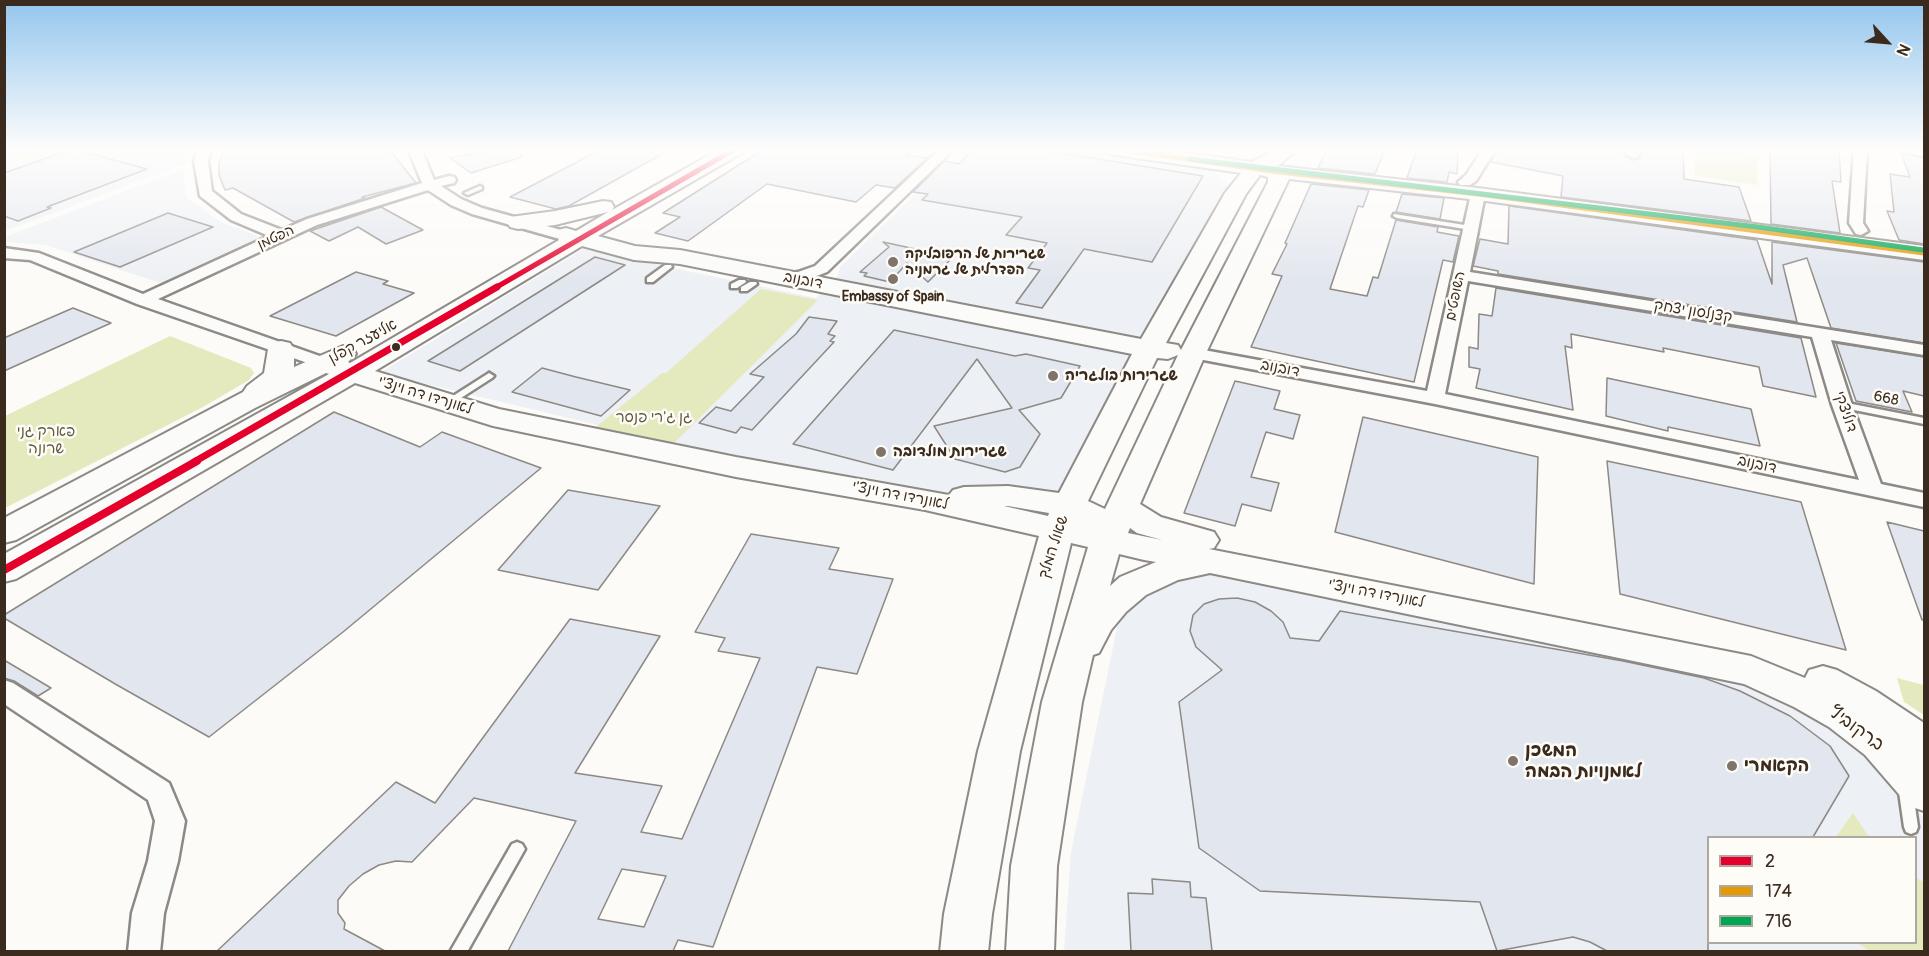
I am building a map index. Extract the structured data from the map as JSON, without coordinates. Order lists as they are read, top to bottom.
{
  "streets": {
    "street": [
      "הפטמן",
      "דובנוב",
      "השופטים",
      "קצנלסון יצחק",
      "אליעזר קפלן",
      "לאונרדו דה וינצ'י",
      "דוליצקי",
      "שאול המלך",
      "ברקוביץ"
    ],
    "lane": ["668"]
  },
  "crossings": [
    ["הפטמן", "לאונרדו דה וינצ'י"],
    ["דובנוב", "השופטים"],
    ["דובנוב", "אליעזר קפלן"],
    ["דובנוב", "דוליצקי"],
    ["דובנוב", "שאול המלך"],
    ["השופטים", "קצנלסון יצחק"],
    ["קצנלסון יצחק", "דוליצקי"],
    ["אליעזר קפלן", "לאונרדו דה וינצ'י"],
    ["לאונרדו דה וינצ'י", "שאול המלך"],
    ["לאונרדו דה וינצ'י", "ברקוביץ"],
    ["668", "דוליצקי"]
  ],
  "parks": ["גן ג'רי פנסר", "פארק גני שרונה"],
  "places": [
    "שגרירות של הרפובליקה הפדרלית של גרמניה",
    "Embassy of Spain",
    "שגרירות בולגריה",
    "שגרירות מולדובה",
    "המשכן לאמנויות הבמה",
    "הקאמרי"
  ],
  "lines": ["transit line 2", "transit line 174", "transit line 716"],
  "legend": ["2", "174", "716"],
  "north": "bottom right"
}
